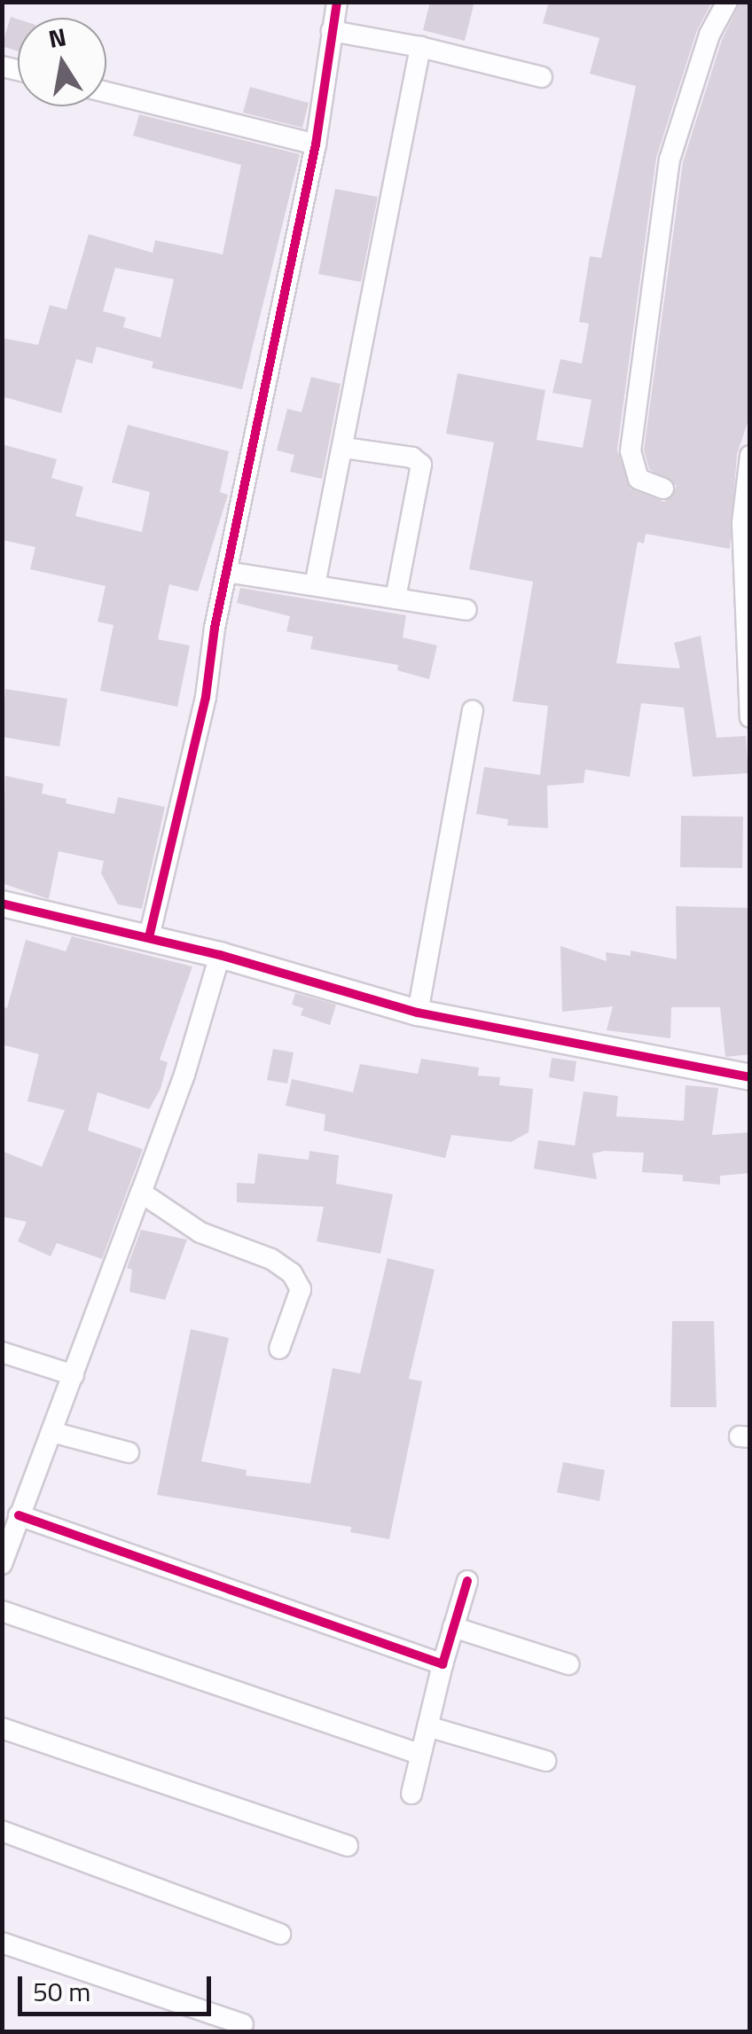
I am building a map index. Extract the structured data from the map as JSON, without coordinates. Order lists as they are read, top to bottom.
{
  "scale_bar": "50 m",
  "north": "top"
}
